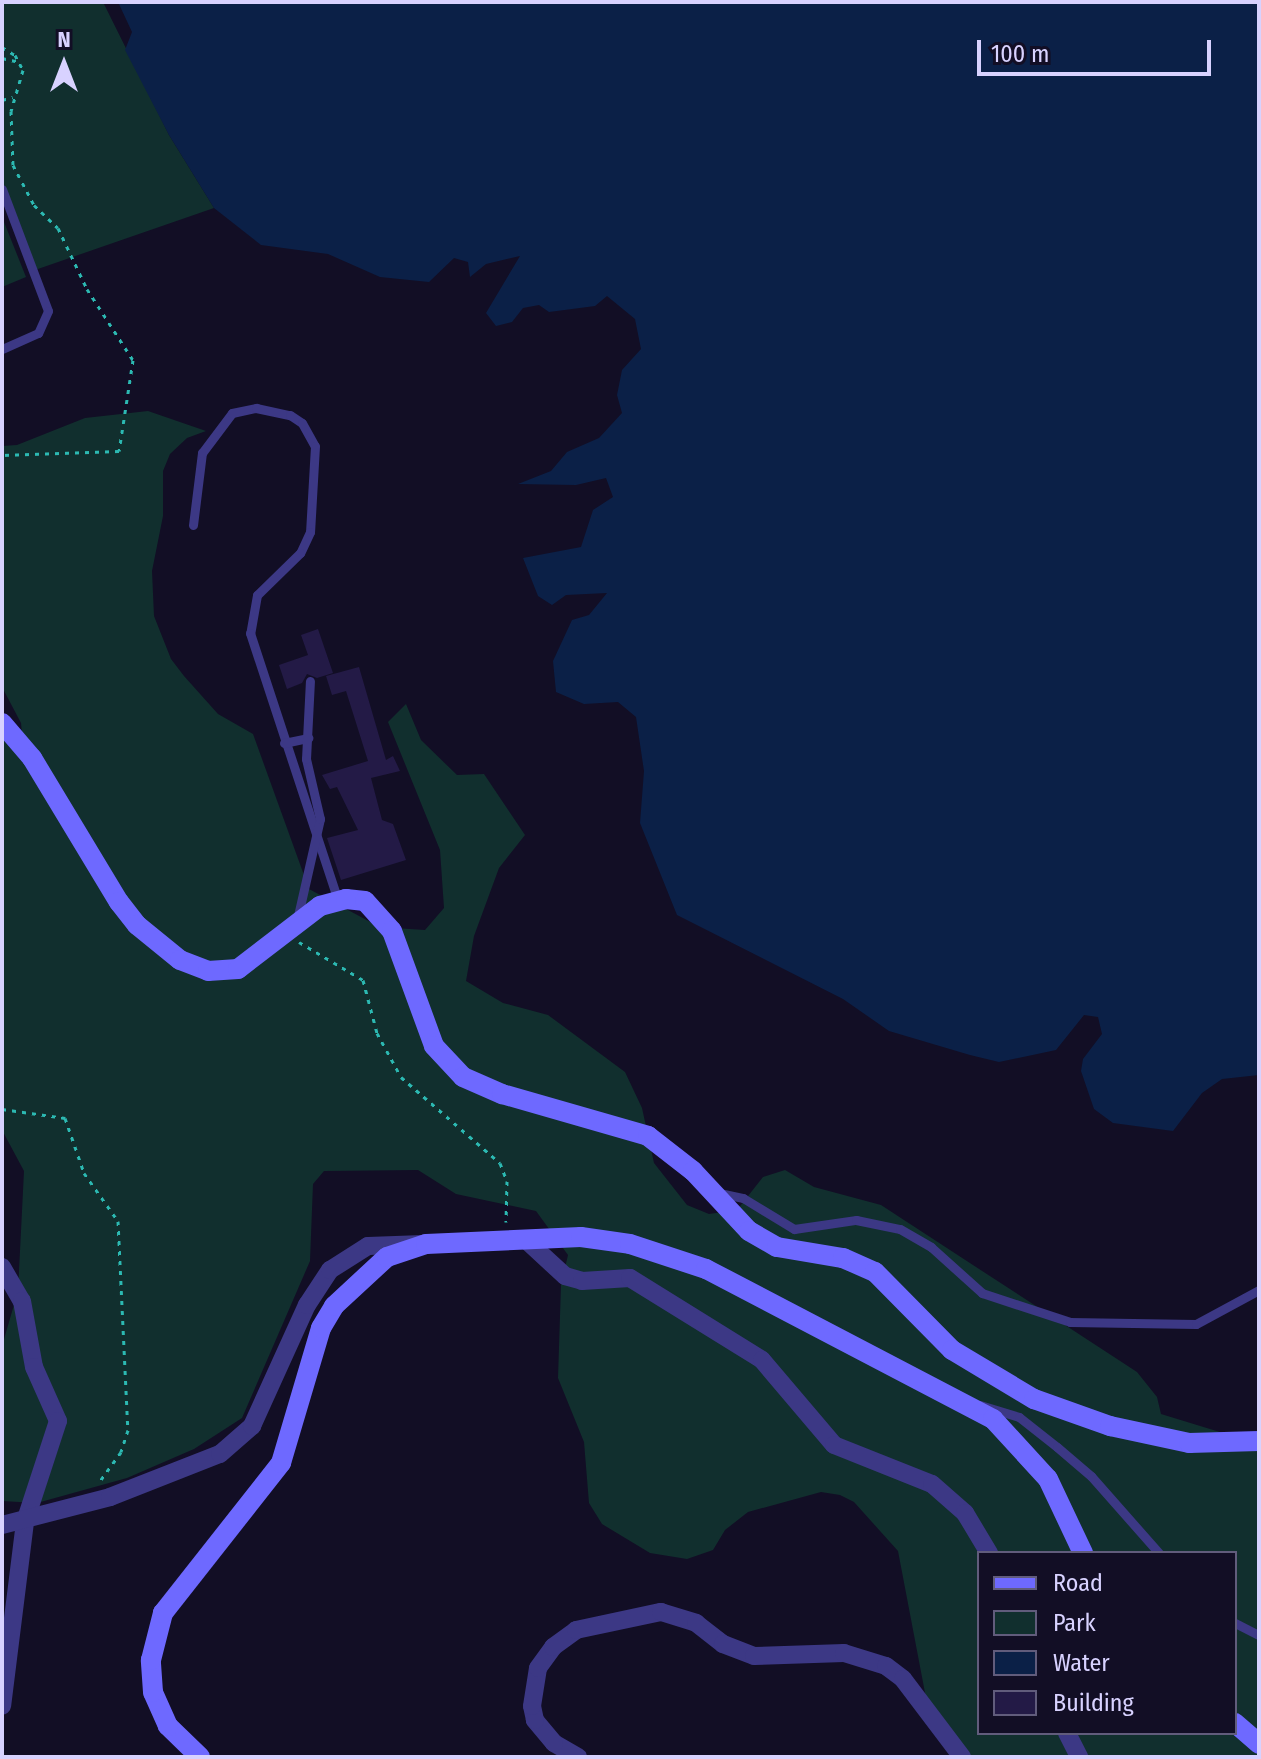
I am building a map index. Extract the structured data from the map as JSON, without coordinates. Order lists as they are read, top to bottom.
{
  "legend": [
    "Road",
    "Park",
    "Water",
    "Building"
  ],
  "scale_bar": "100 m",
  "north": "top"
}
